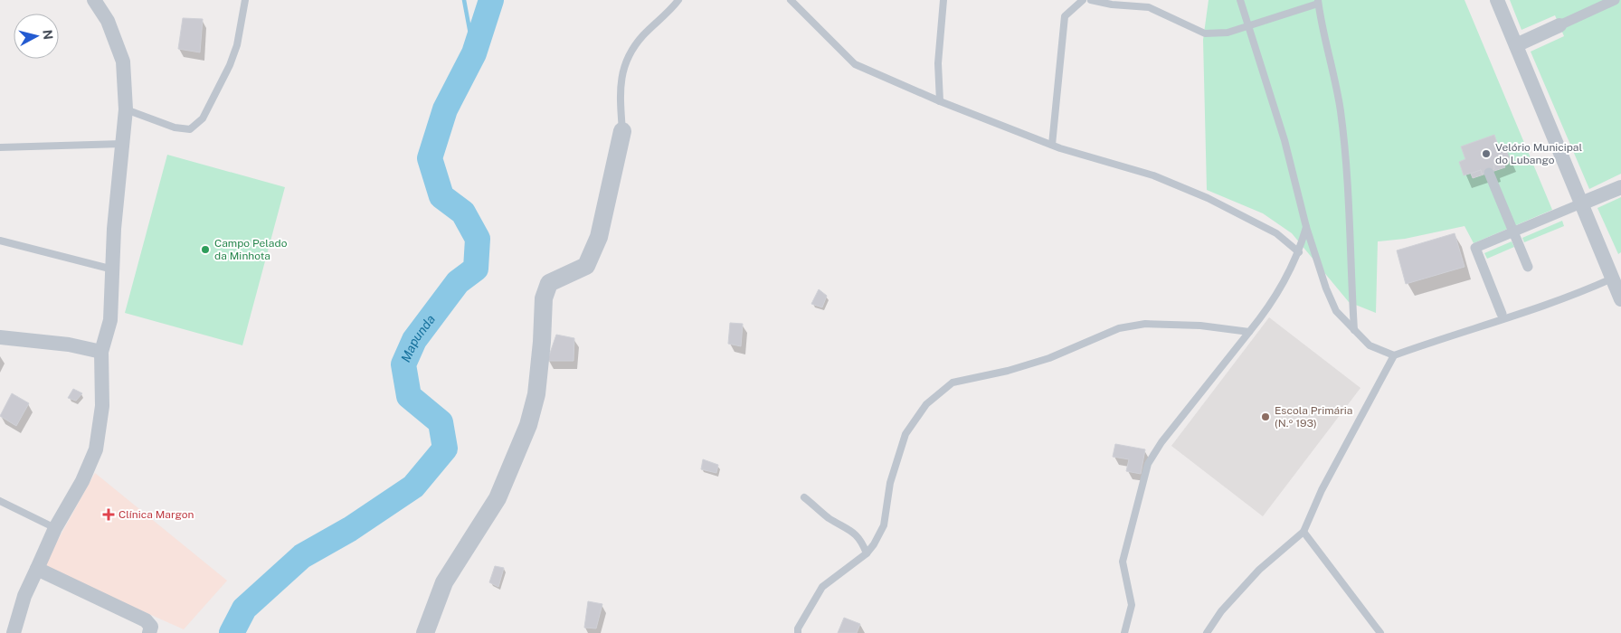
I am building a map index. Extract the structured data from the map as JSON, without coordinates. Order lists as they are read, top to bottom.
{
  "water": ["Mapunda"],
  "places": {
    "other": ["Velório Municipal do Lubango", "Campo Pelado da Minhota", "Escola Primária (N.º 193)"],
    "health": ["Clínica Margon"]
  },
  "north": "right"
}
